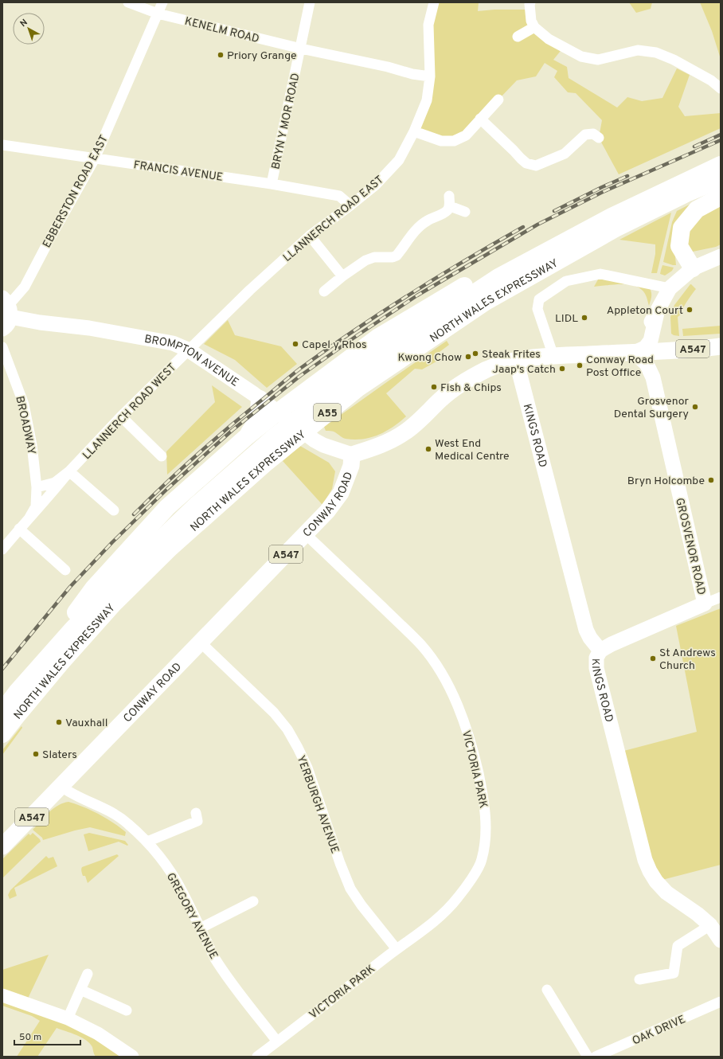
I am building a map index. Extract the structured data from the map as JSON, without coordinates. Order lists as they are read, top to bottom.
{
  "streets": {
    "highway": ["NORTH WALES EXPRESSWAY", "A55"],
    "main road": [
      "A547",
      "BROMPTON AVENUE",
      "KINGS ROAD",
      "CONWAY ROAD",
      "GROSVENOR ROAD"
    ],
    "street": [
      "KENELM ROAD",
      "BRYN Y MOR ROAD",
      "FRANCIS AVENUE",
      "EBBERSTON ROAD EAST",
      "LLANNERCH ROAD EAST",
      "LLANNERCH ROAD WEST",
      "BROADWAY",
      "VICTORIA PARK",
      "YERBURGH AVENUE",
      "GREGORY AVENUE",
      "OAK DRIVE"
    ]
  },
  "crossings": [
    ["KENELM ROAD", "BRYN Y MOR ROAD"],
    ["KENELM ROAD", "EBBERSTON ROAD EAST"],
    ["KENELM ROAD", "LLANNERCH ROAD EAST"],
    ["BRYN Y MOR ROAD", "FRANCIS AVENUE"],
    ["FRANCIS AVENUE", "EBBERSTON ROAD EAST"],
    ["FRANCIS AVENUE", "LLANNERCH ROAD EAST"],
    ["EBBERSTON ROAD EAST", "BROMPTON AVENUE"],
    ["LLANNERCH ROAD EAST", "BROMPTON AVENUE"],
    ["LLANNERCH ROAD EAST", "LLANNERCH ROAD WEST"],
    ["BROMPTON AVENUE", "LLANNERCH ROAD WEST"],
    ["BROMPTON AVENUE", "CONWAY ROAD"],
    ["LLANNERCH ROAD WEST", "BROADWAY"],
    ["KINGS ROAD", "CONWAY ROAD"],
    ["CONWAY ROAD", "GROSVENOR ROAD"],
    ["CONWAY ROAD", "VICTORIA PARK"],
    ["CONWAY ROAD", "YERBURGH AVENUE"],
    ["CONWAY ROAD", "GREGORY AVENUE"],
    ["VICTORIA PARK", "YERBURGH AVENUE"],
    ["VICTORIA PARK", "GREGORY AVENUE"]
  ],
  "places": [
    "Priory Grange",
    "Appleton Court",
    "LIDL",
    "Capel y Rhos",
    "Steak Frites",
    "Kwong Chow",
    "Conway Road Post Office",
    "Jaap's Catch",
    "Fish & Chips",
    "Grosvenor Dental Surgery",
    "West End Medical Centre",
    "Bryn Holcombe",
    "St Andrews Church",
    "Vauxhall",
    "Slaters"
  ],
  "scale_bar": "50 m",
  "north": "top left"
}
